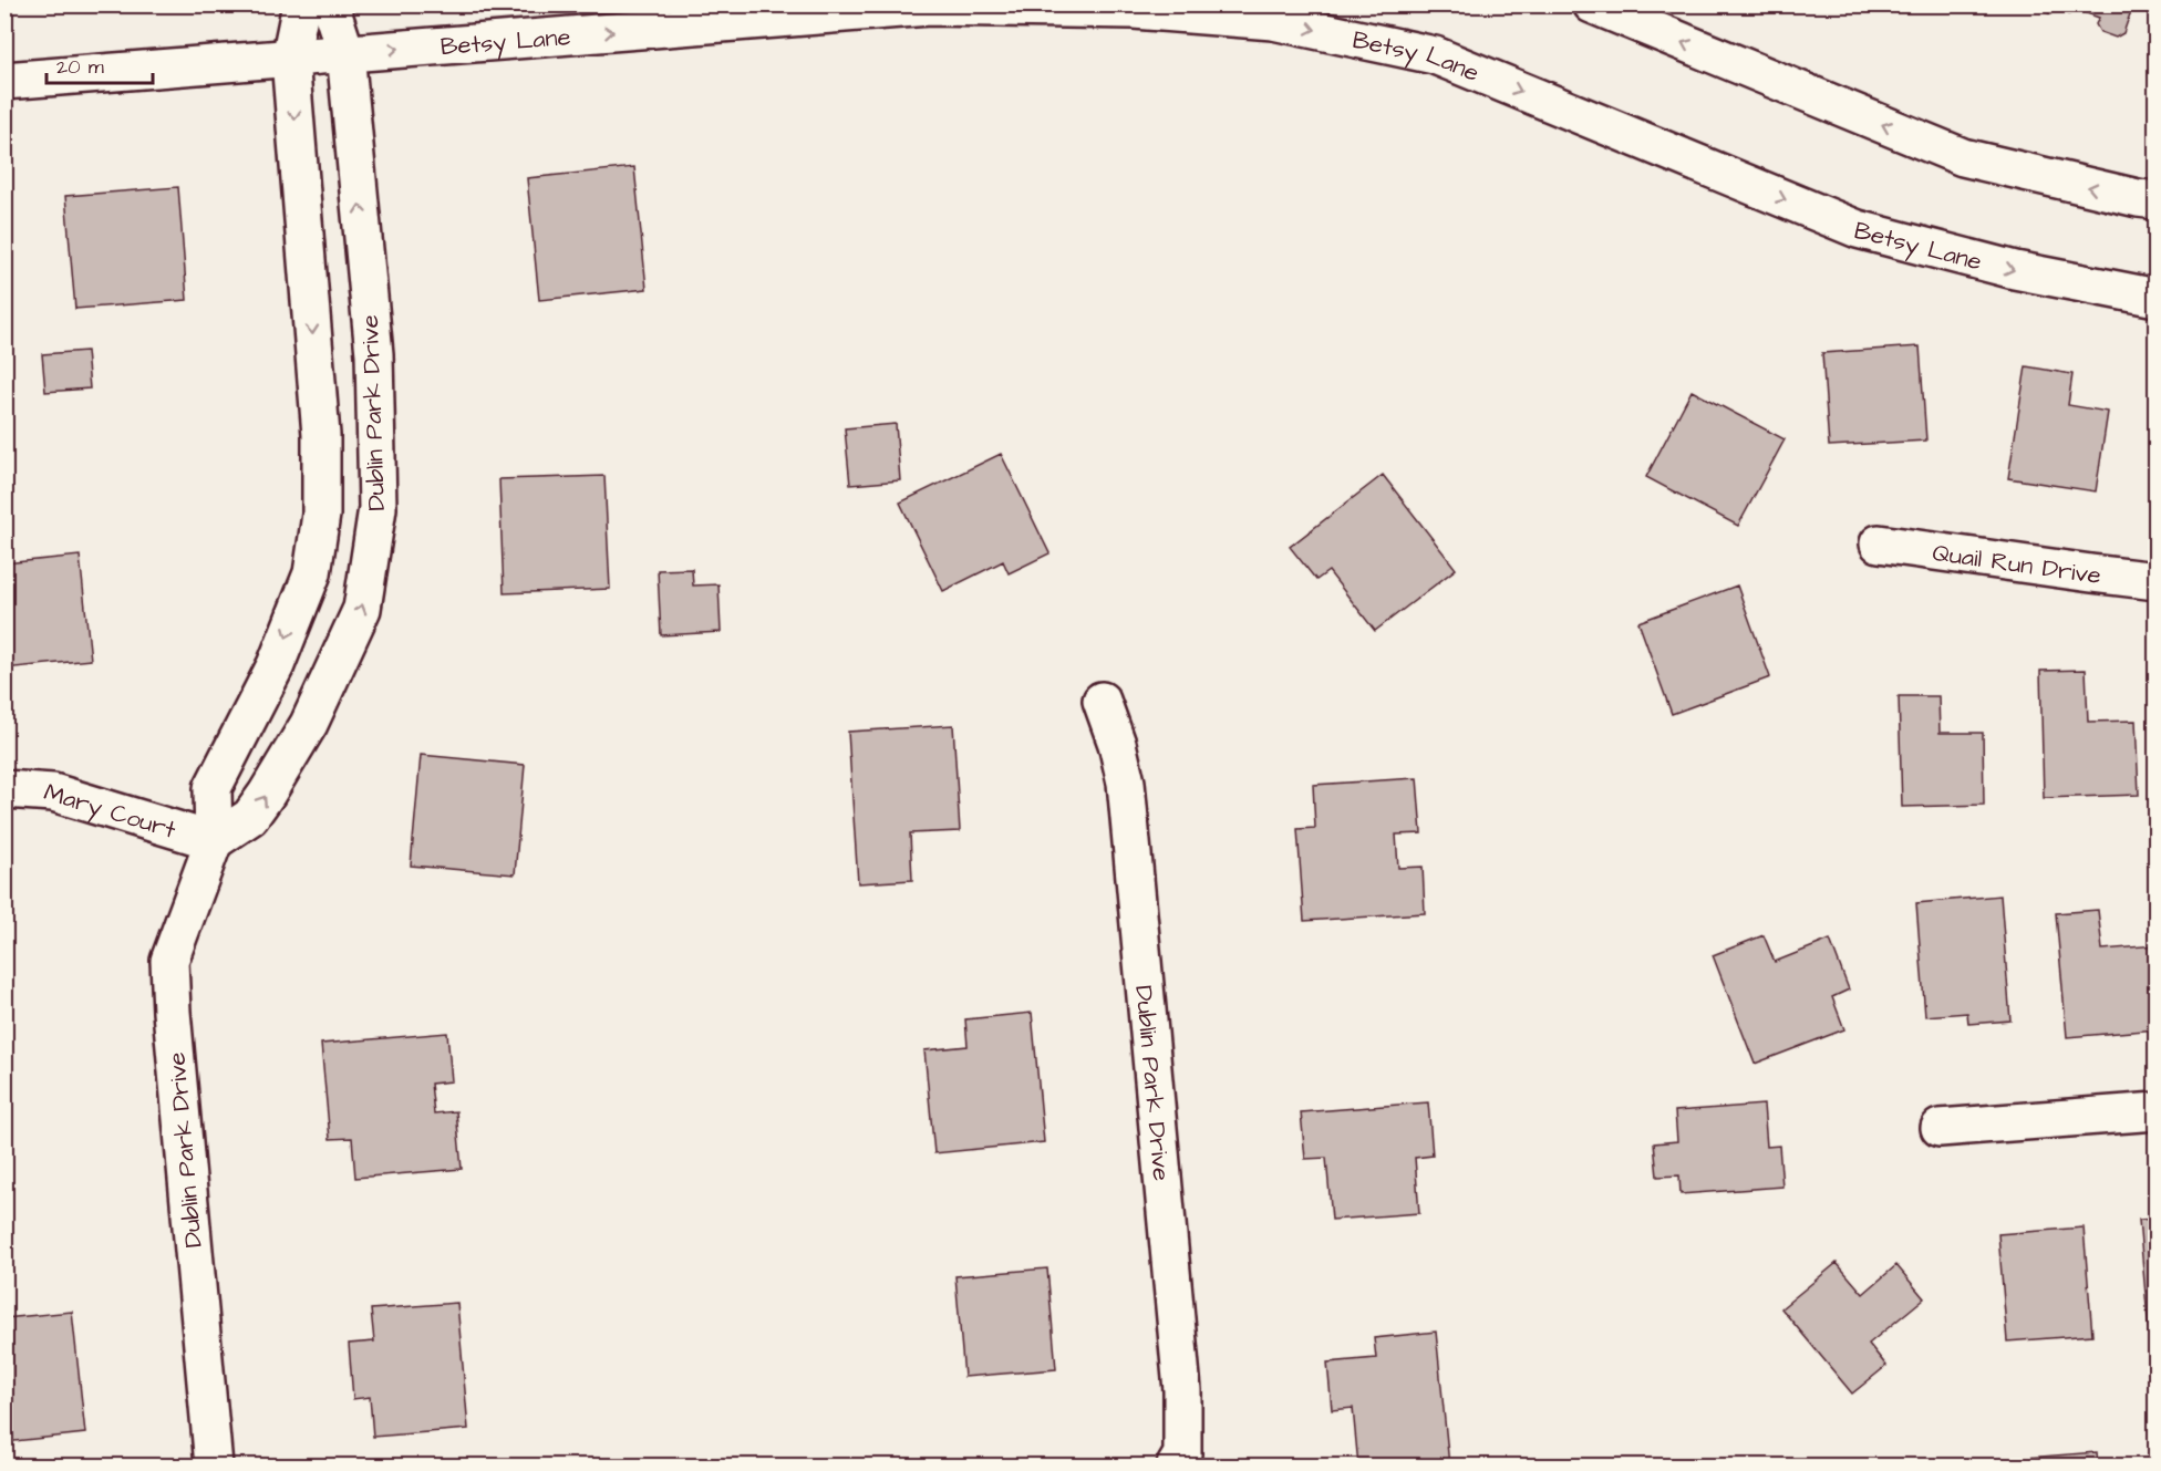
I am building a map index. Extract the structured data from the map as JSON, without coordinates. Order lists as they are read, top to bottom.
{
  "streets": {
    "street": [
      "Betsy Lane",
      "Dublin Park Drive",
      "Quail Run Drive",
      "Mary Court"
    ]
  },
  "crossings": [
    ["Betsy Lane", "Dublin Park Drive"],
    ["Dublin Park Drive", "Mary Court"]
  ],
  "scale_bar": "20 m"
}
